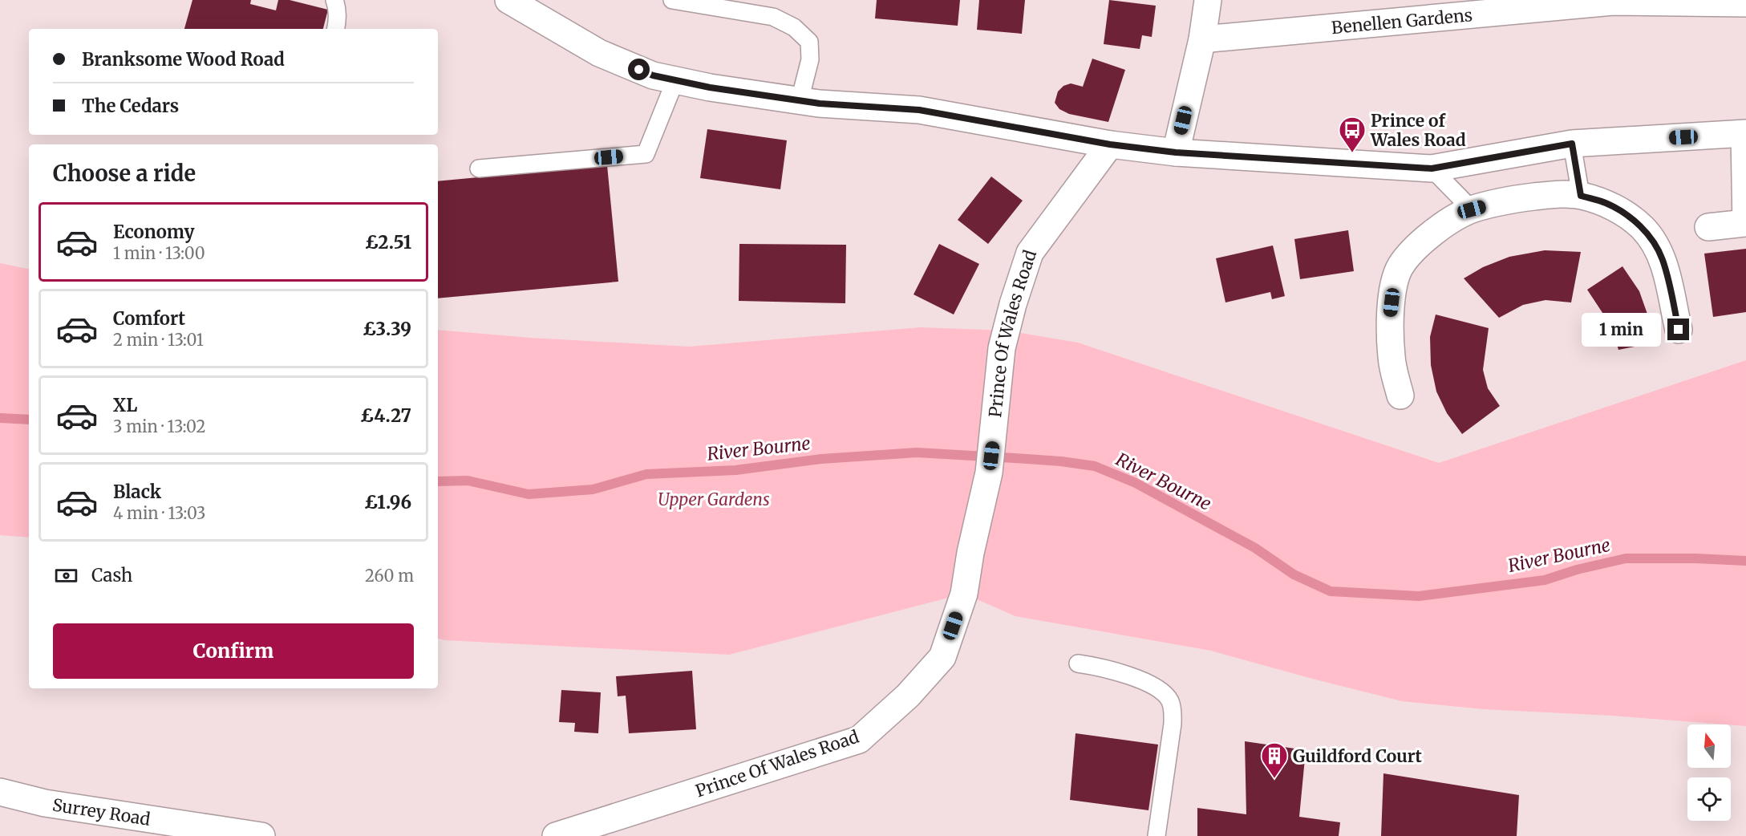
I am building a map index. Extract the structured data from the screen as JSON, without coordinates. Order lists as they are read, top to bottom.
{
  "streets": {
    "street": ["Benellen Gardens", "Prince Of Wales Road", "Surrey Road"]
  },
  "water": ["River Bourne"],
  "parks": ["Upper Gardens"],
  "places": {
    "bus stop": ["Prince of Wales Road"],
    "building": ["Guildford Court"]
  },
  "north": "top",
  "page": {
    "banner": ["Branksome Wood Road", "The Cedars"],
    "heading": "Choose a ride",
    "list": [
      {
        "name": "Economy",
        "note": "1 min · 13:00",
        "value": "£2.51"
      },
      {
        "name": "Comfort",
        "note": "2 min · 13:01",
        "value": "£3.39"
      },
      {
        "name": "XL",
        "note": "3 min · 13:02",
        "value": "£4.27"
      },
      {
        "name": "Black",
        "note": "4 min · 13:03",
        "value": "£1.96"
      }
    ],
    "bubble": "1 min",
    "pay": ["Cash", "260 m"],
    "buttons": "Confirm"
  }
}
